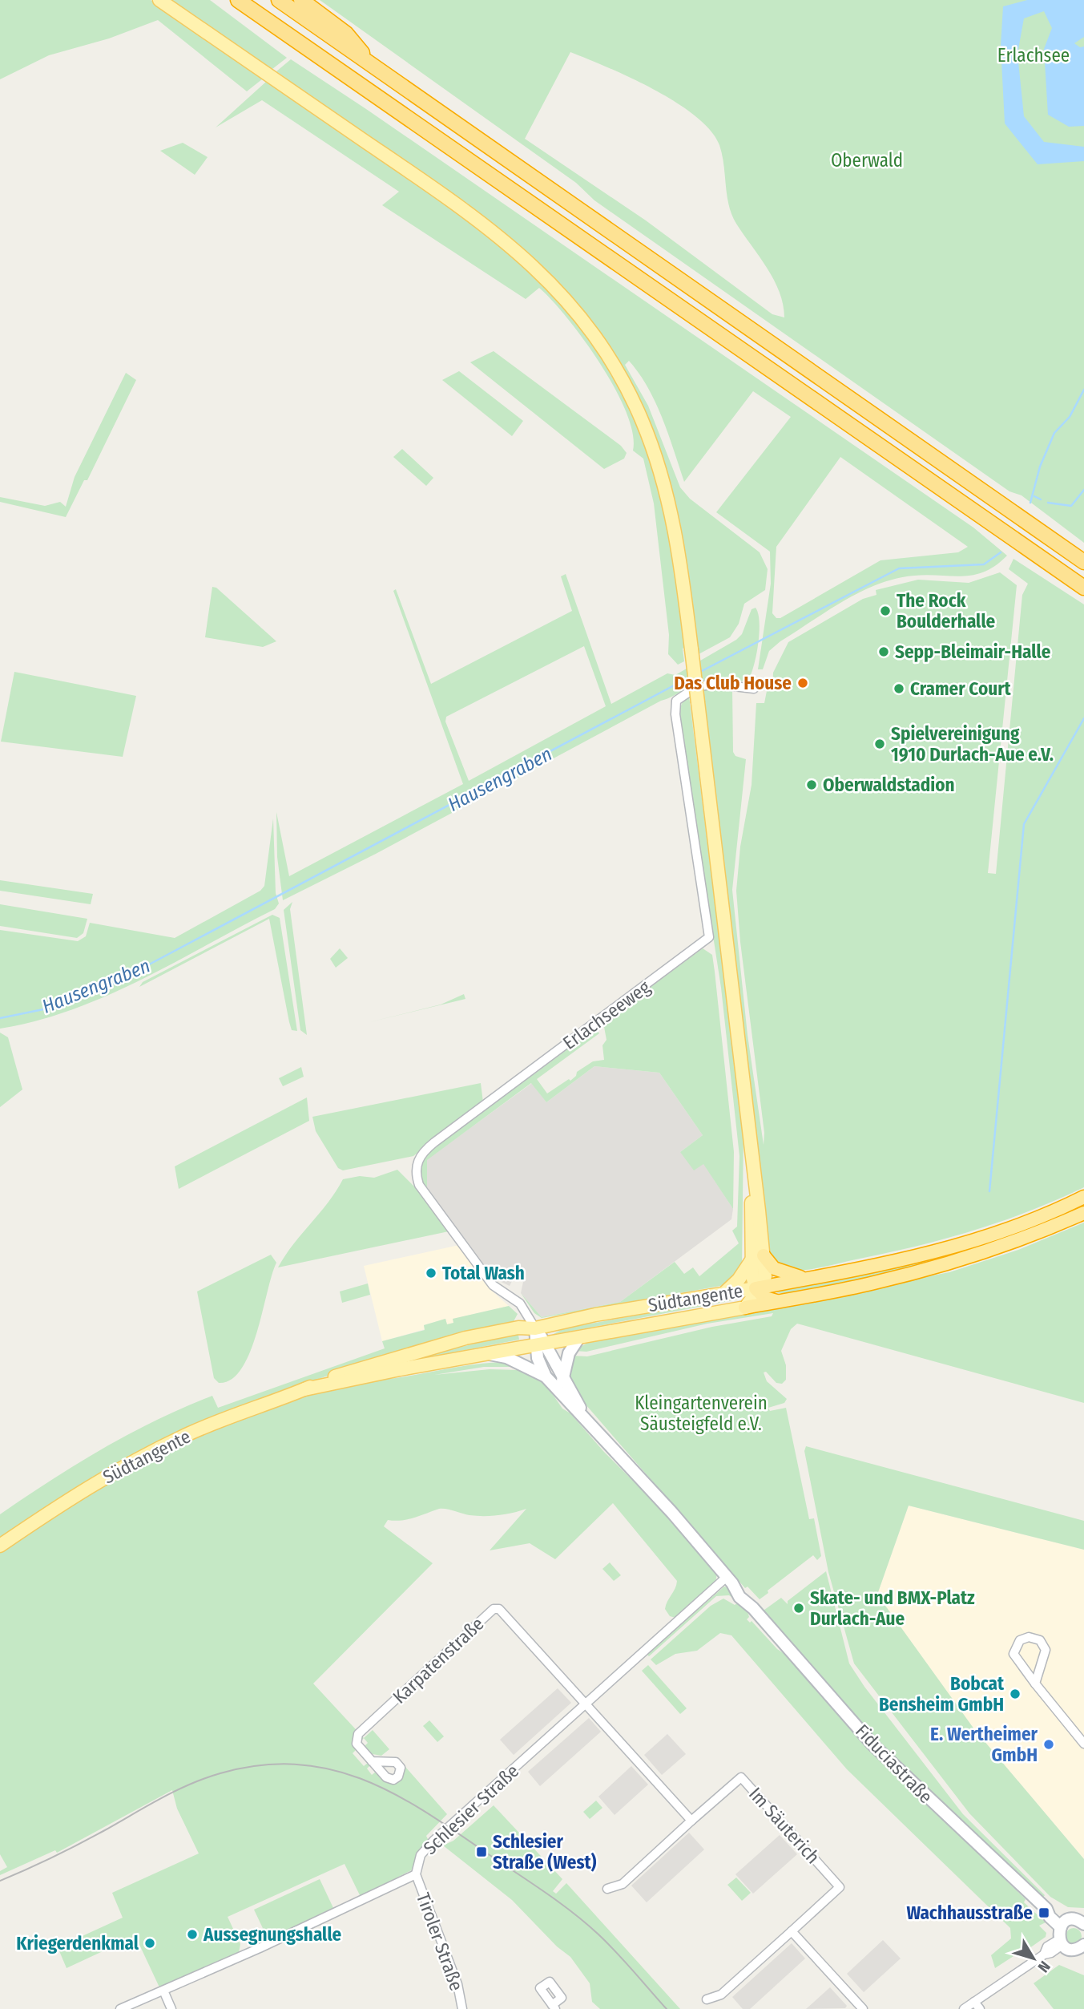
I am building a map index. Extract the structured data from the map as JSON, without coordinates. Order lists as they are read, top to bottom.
{
  "streets": {
    "highway": ["Südtangente"],
    "main road": ["Fiduciastraße"],
    "street": [
      "Erlachseeweg",
      "Karpatenstraße",
      "Schlesier Straße",
      "Im Säuterich",
      "Tiroler Straße"
    ]
  },
  "crossings": [
    ["Erlachseeweg", "Südtangente"],
    ["Erlachseeweg", "Fiduciastraße"],
    ["Südtangente", "Fiduciastraße"],
    ["Karpatenstraße", "Schlesier Straße"],
    ["Fiduciastraße", "Schlesier Straße"],
    ["Schlesier Straße", "Tiroler Straße"]
  ],
  "water": ["Hausengraben"],
  "parks": ["Erlachsee", "Oberwald", "Kleingartenverein Säusteigfeld e.V."],
  "places": {
    "other": [
      "The Rock Boulderhalle",
      "Sepp-Bleimair-Halle",
      "Das Club House",
      "Cramer Court",
      "Spielvereinigung 1910 Durlach-Aue e.V.",
      "Oberwaldstadion",
      "Total Wash",
      "Skate- und BMX-Platz Durlach-Aue",
      "Bobcat Bensheim GmbH",
      "E. Wertheimer GmbH",
      "Aussegnungshalle",
      "Kriegerdenkmal"
    ],
    "transit": ["Schlesier Straße (West)", "Wachhausstraße"]
  },
  "north": "bottom right"
}
